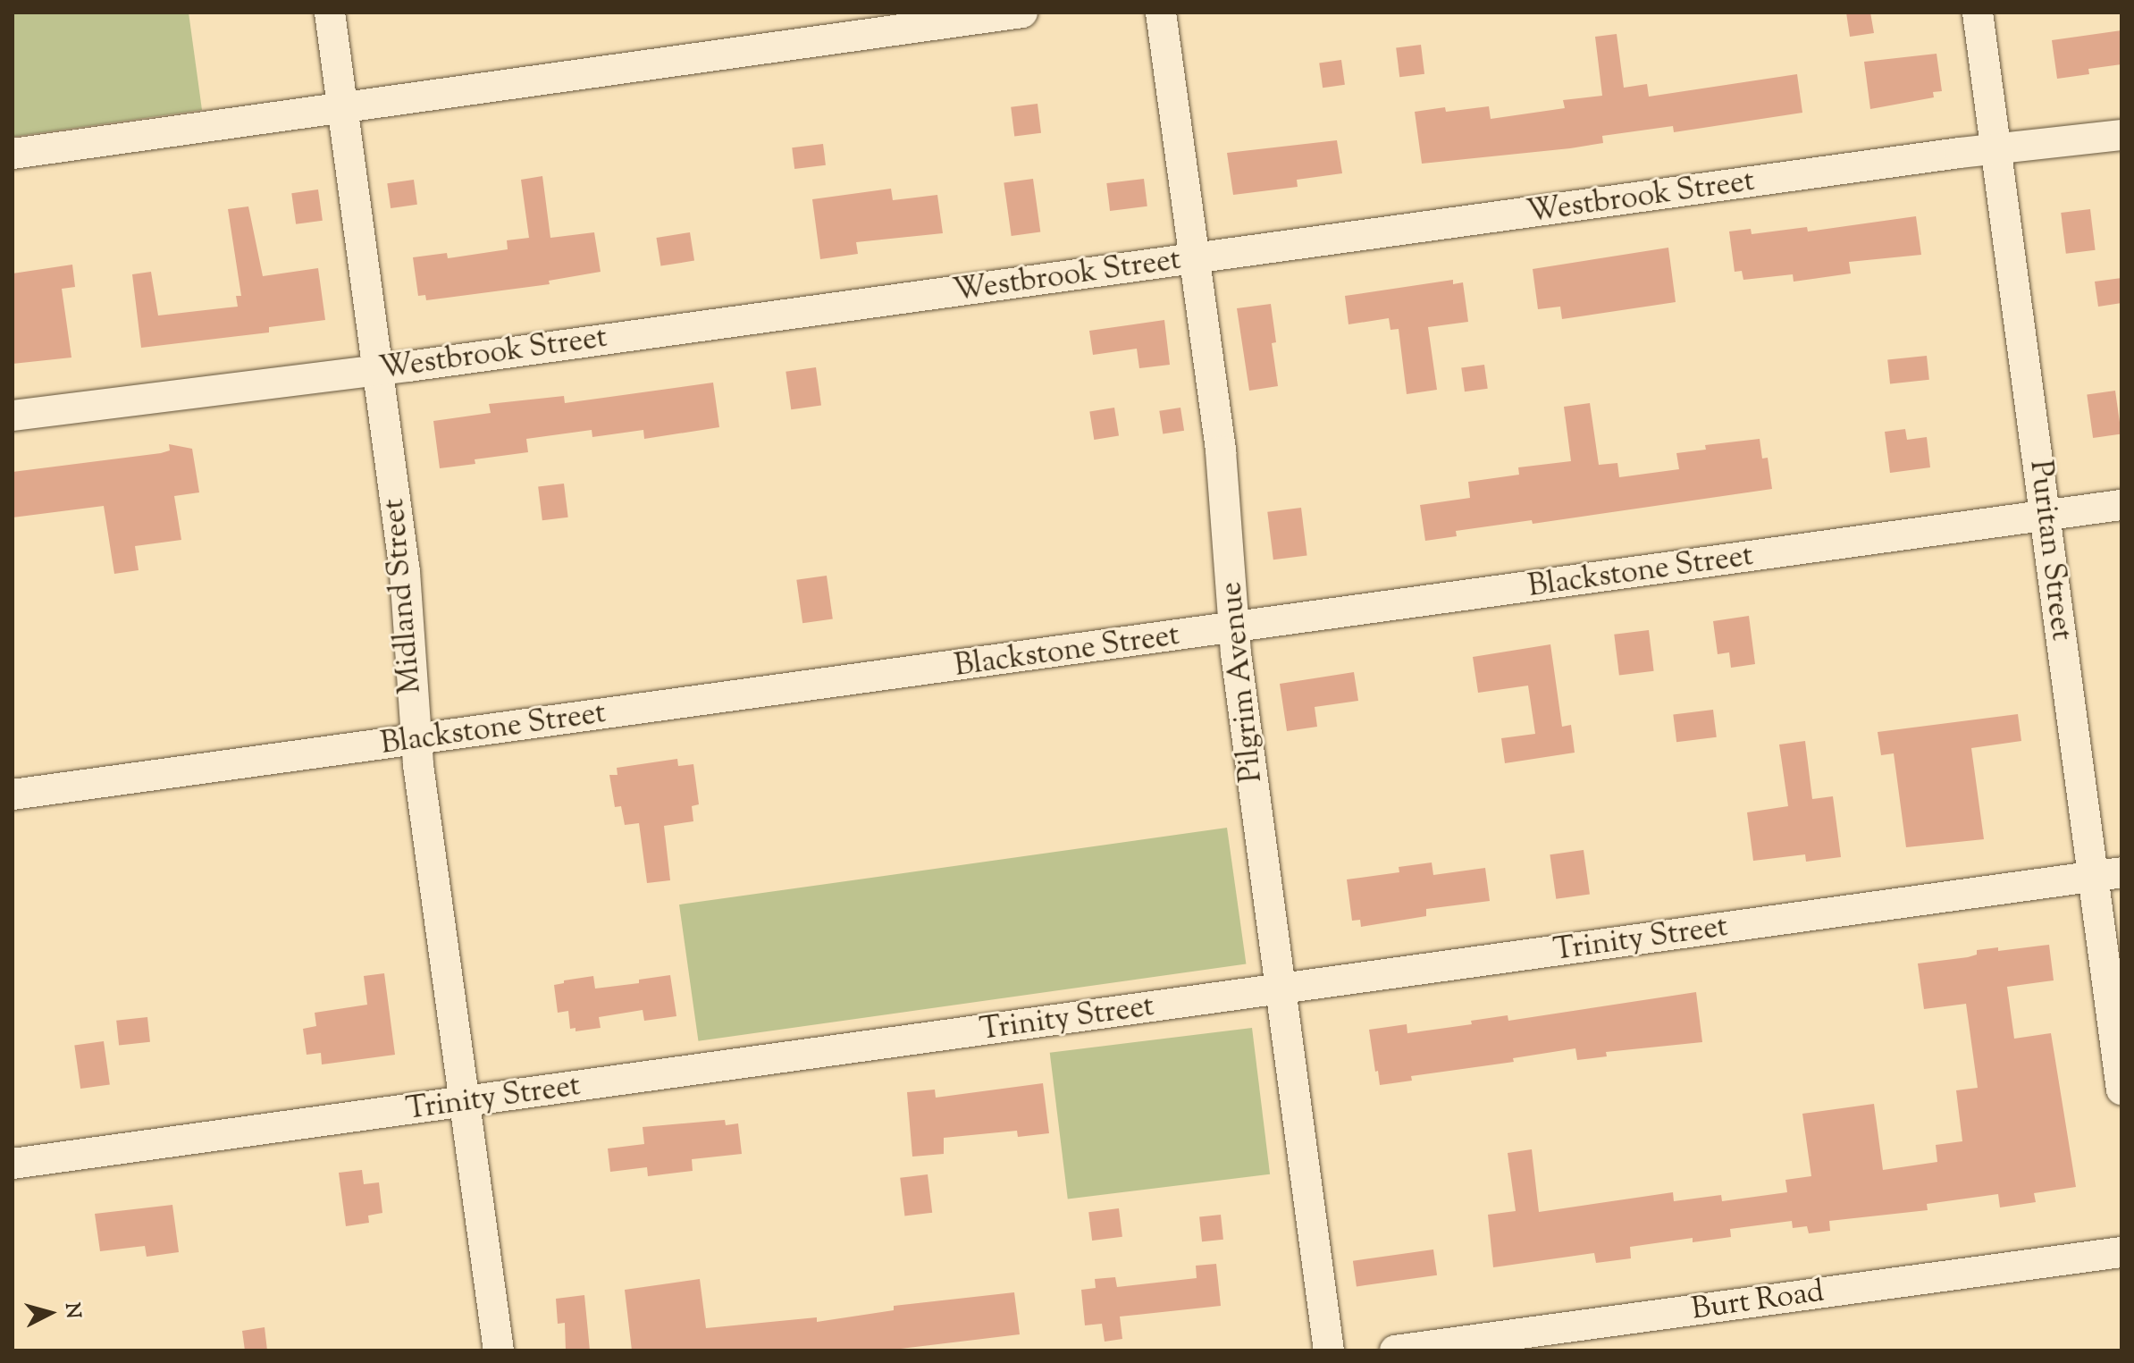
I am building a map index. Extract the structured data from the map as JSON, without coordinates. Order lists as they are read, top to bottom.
{
  "streets": {
    "street": [
      "Westbrook Street",
      "Puritan Street",
      "Blackstone Street",
      "Midland Street",
      "Pilgrim Avenue",
      "Trinity Street",
      "Burt Road"
    ]
  },
  "crossings": [
    ["Westbrook Street", "Puritan Street"],
    ["Westbrook Street", "Midland Street"],
    ["Westbrook Street", "Pilgrim Avenue"],
    ["Puritan Street", "Blackstone Street"],
    ["Puritan Street", "Trinity Street"],
    ["Blackstone Street", "Midland Street"],
    ["Blackstone Street", "Pilgrim Avenue"],
    ["Midland Street", "Trinity Street"],
    ["Pilgrim Avenue", "Trinity Street"]
  ],
  "north": "right"
}
